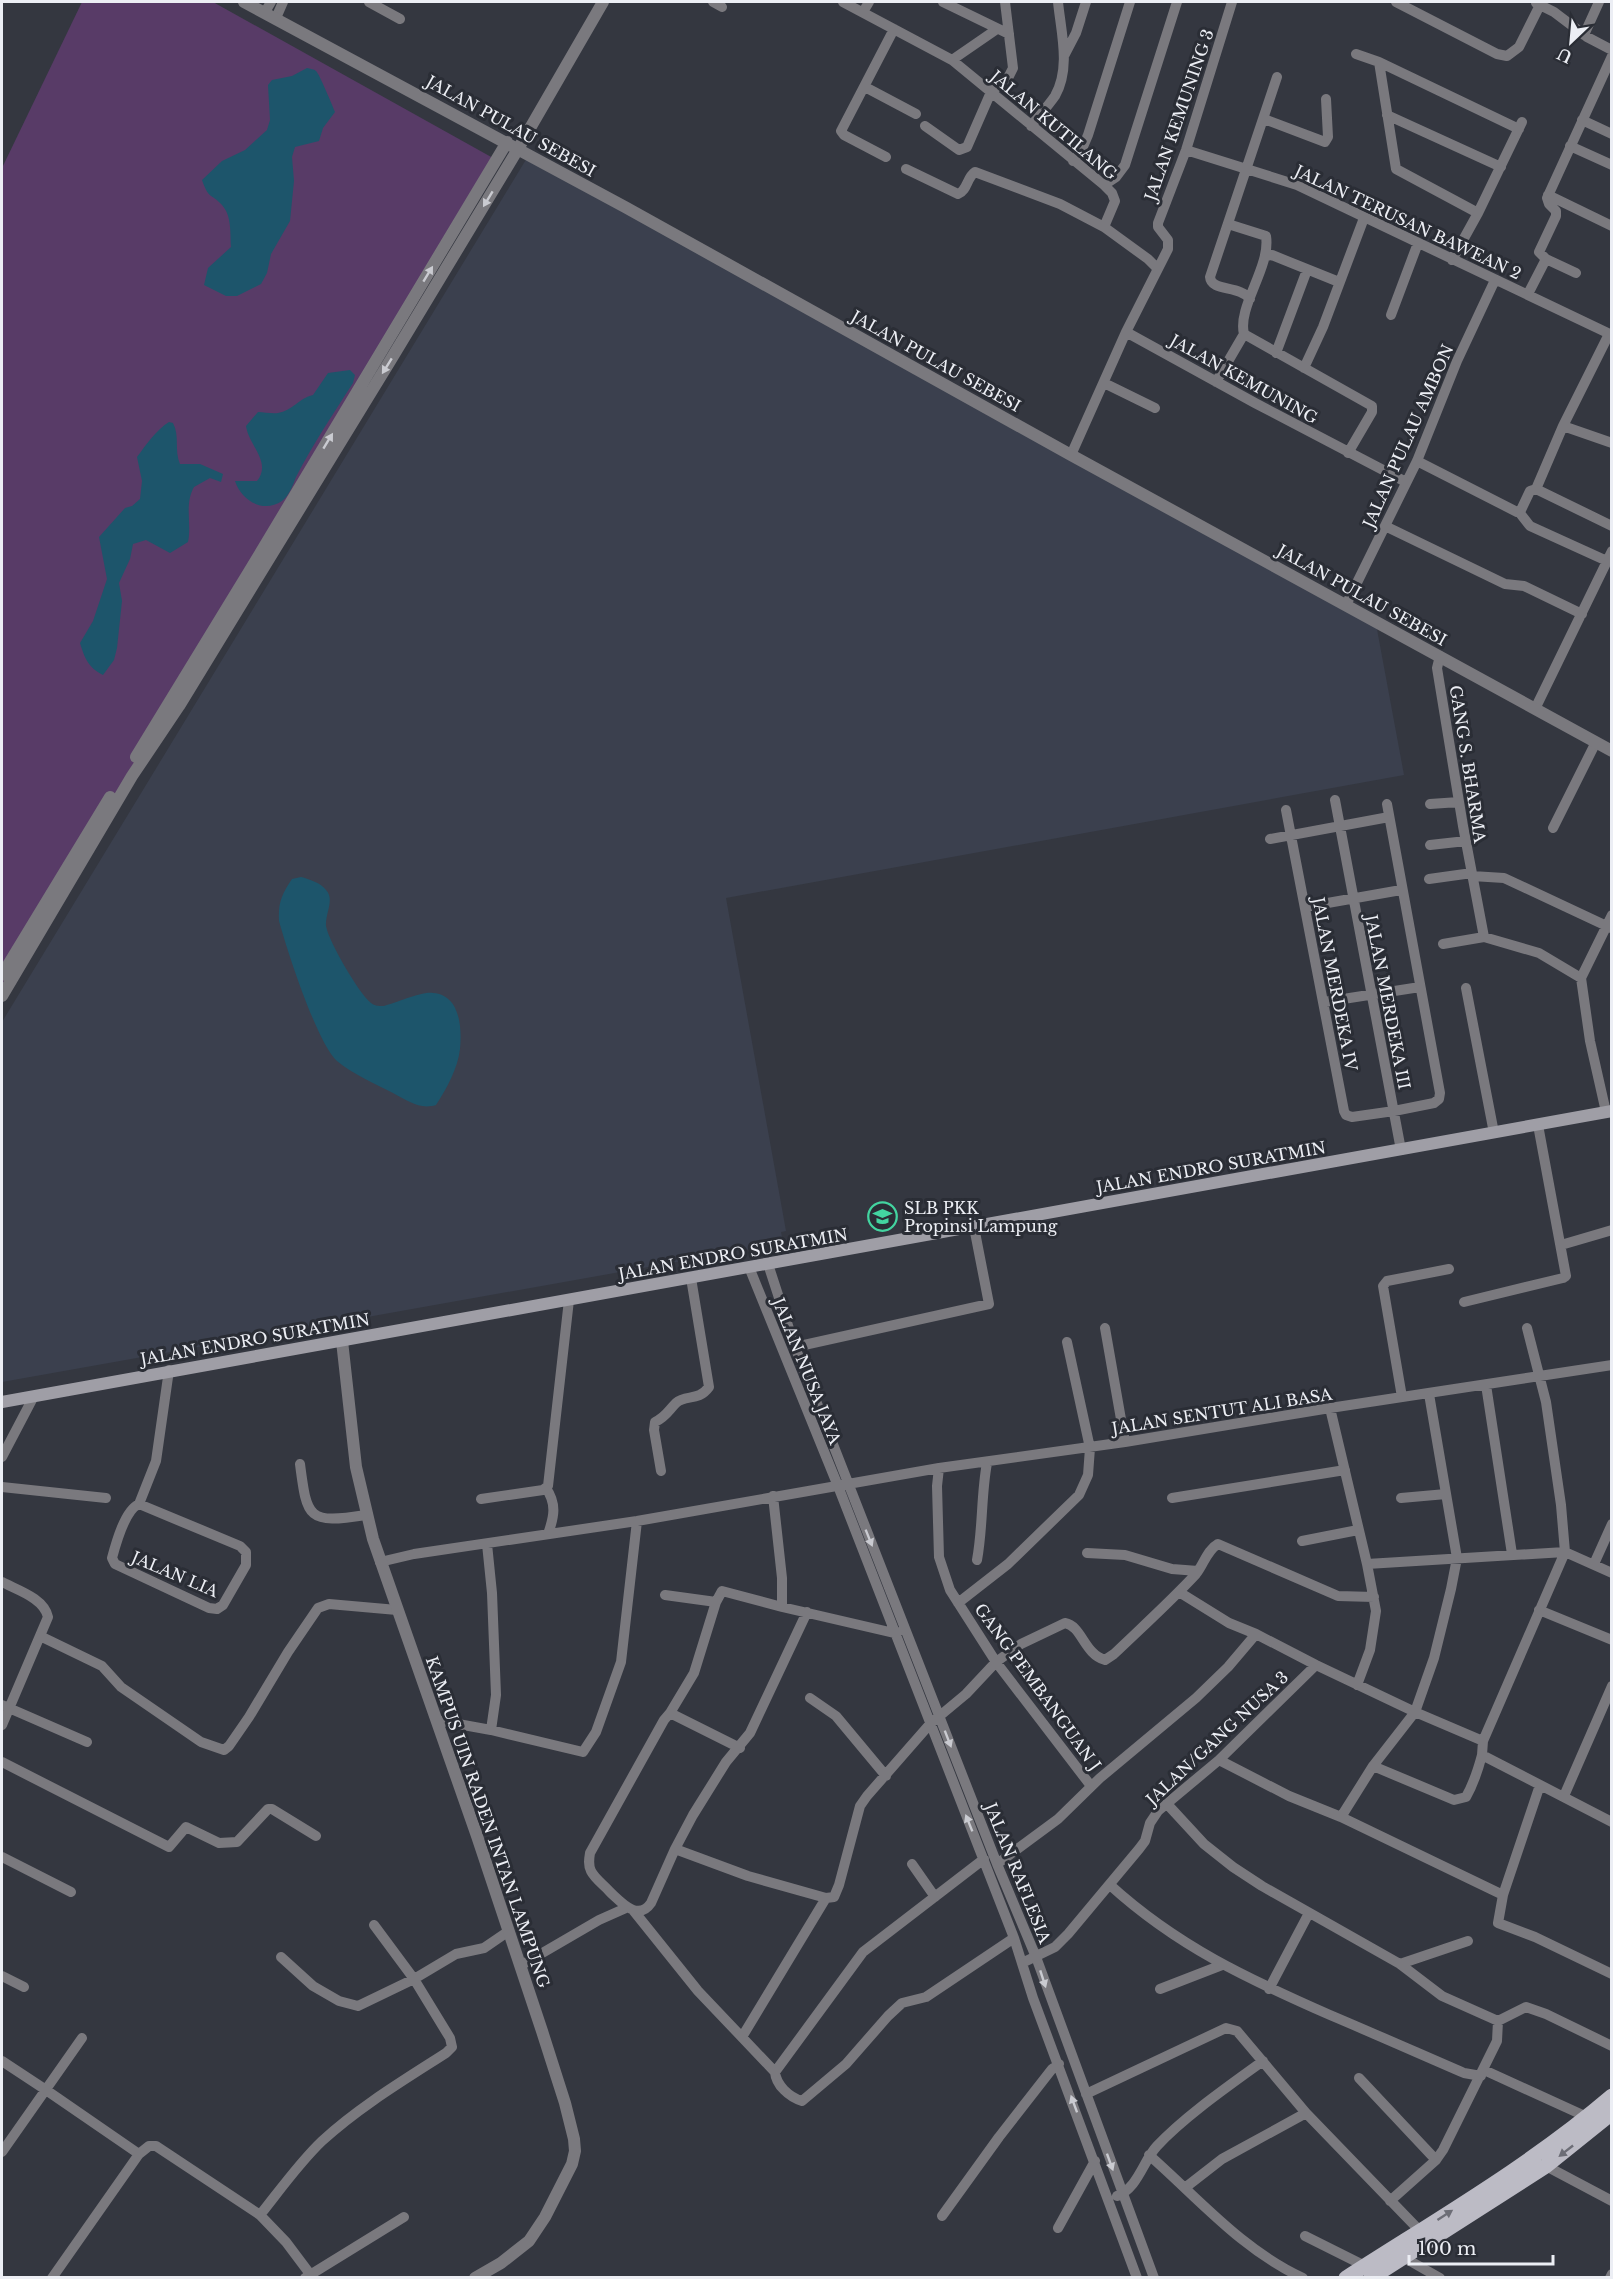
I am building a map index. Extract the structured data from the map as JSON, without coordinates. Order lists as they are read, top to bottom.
{
  "streets": {
    "main road": ["JALAN ENDRO SURATMIN"],
    "street": [
      "JALAN KEMUNING 3",
      "JALAN KUTILANG",
      "JALAN PULAU SEBESI",
      "JALAN TERUSAN BAWEAN 2",
      "JALAN KEMUNING",
      "JALAN PULAU AMBON",
      "GANG S. BHARMA",
      "JALAN MERDEKA IV",
      "JALAN MERDEKA III",
      "JALAN NUSA JAYA",
      "JALAN SENTUT ALI BASA",
      "JALAN LIA",
      "GANG PEMBANGUAN J",
      "JALAN/GANG NUSA 3",
      "KAMPUS UIN RADEN INTAN LAMPUNG",
      "JALAN RAFLESIA"
    ]
  },
  "crossings": [
    ["JALAN KEMUNING 3", "JALAN TERUSAN BAWEAN 2"],
    ["JALAN PULAU SEBESI", "JALAN PULAU AMBON"],
    ["JALAN PULAU SEBESI", "GANG S. BHARMA"],
    ["JALAN TERUSAN BAWEAN 2", "JALAN PULAU AMBON"],
    ["JALAN KEMUNING", "JALAN PULAU AMBON"],
    ["JALAN MERDEKA IV", "JALAN MERDEKA III"],
    ["JALAN MERDEKA III", "JALAN ENDRO SURATMIN"],
    ["JALAN ENDRO SURATMIN", "JALAN NUSA JAYA"],
    ["JALAN ENDRO SURATMIN", "JALAN LIA"],
    ["JALAN ENDRO SURATMIN", "KAMPUS UIN RADEN INTAN LAMPUNG"],
    ["JALAN NUSA JAYA", "JALAN SENTUT ALI BASA"],
    ["JALAN NUSA JAYA", "JALAN RAFLESIA"],
    ["JALAN SENTUT ALI BASA", "GANG PEMBANGUAN J"],
    ["JALAN SENTUT ALI BASA", "KAMPUS UIN RADEN INTAN LAMPUNG"],
    ["JALAN SENTUT ALI BASA", "JALAN RAFLESIA"],
    ["JALAN/GANG NUSA 3", "JALAN RAFLESIA"]
  ],
  "places": {
    "school or university": ["SLB PKK Propinsi Lampung"]
  },
  "scale_bar": "100 m",
  "north": "bottom left"
}
